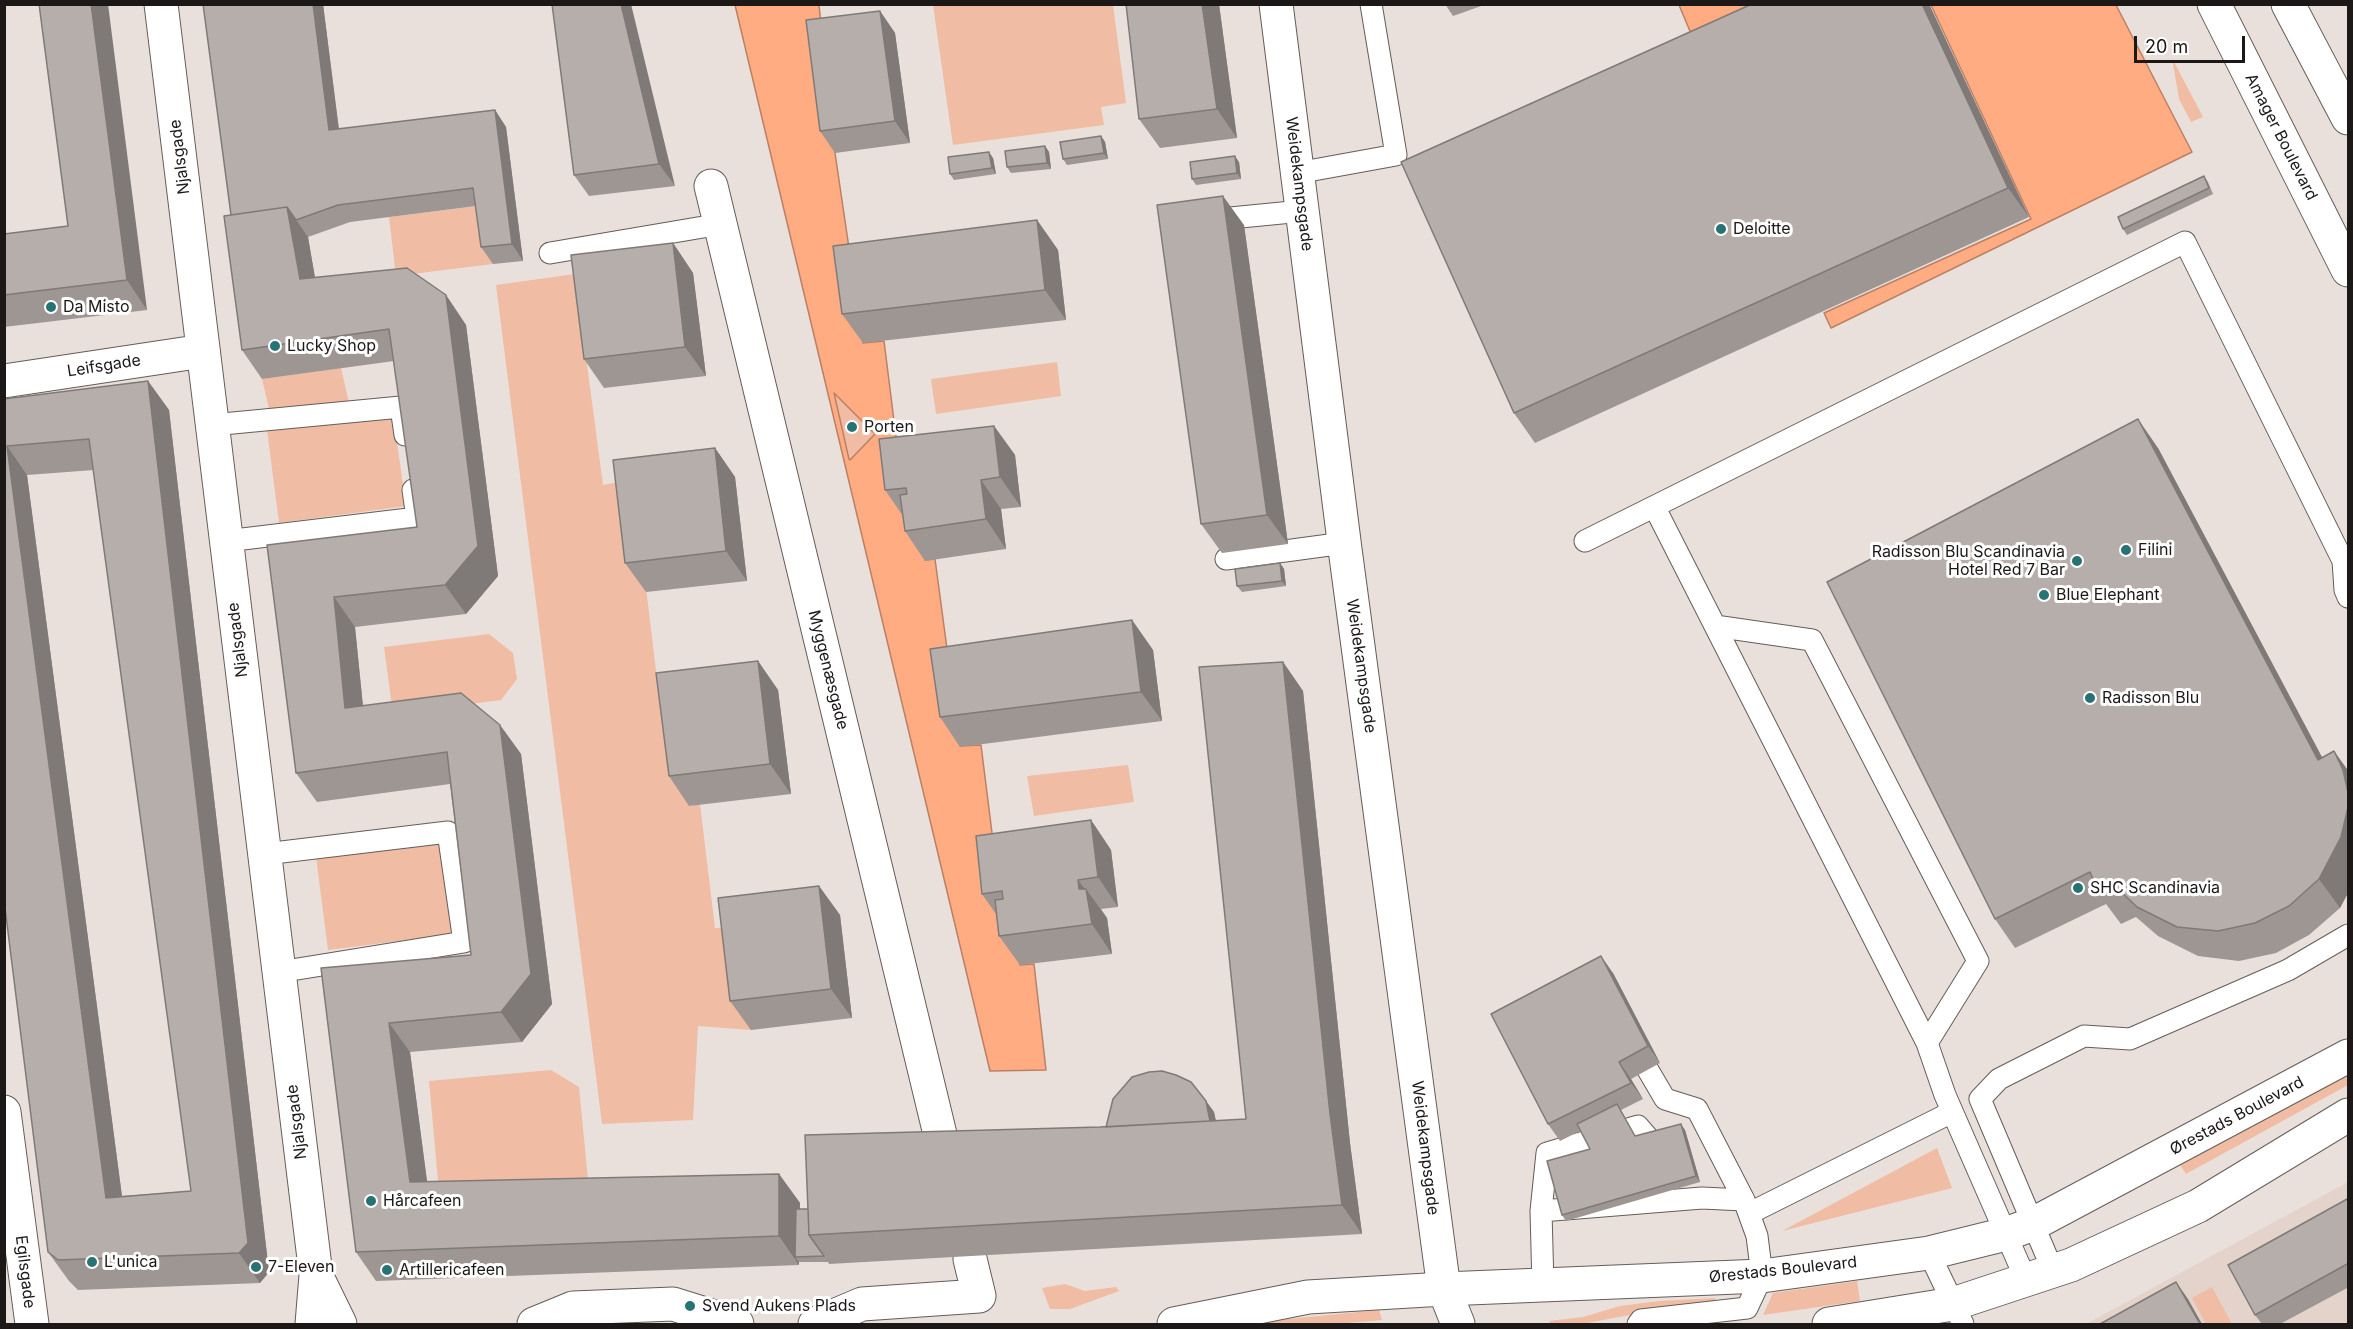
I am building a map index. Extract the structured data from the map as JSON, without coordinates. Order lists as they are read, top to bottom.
{
  "streets": {
    "street": [
      "Amager Boulevard",
      "Njalsgade",
      "Weidekampsgade",
      "Leifsgade",
      "Myggenæsgade",
      "Ørestads Boulevard",
      "Egilsgade"
    ]
  },
  "crossings": [
    ["Njalsgade", "Leifsgade"],
    ["Weidekampsgade", "Ørestads Boulevard"]
  ],
  "places": [
    "Deloitte",
    "Da Misto",
    "Lucky Shop",
    "Porten",
    "Filini",
    "Radisson Blu Scandinavia Hotel Red 7 Bar",
    "Blue Elephant",
    "Radisson Blu",
    "SHC Scandinavia",
    "Hårcafeen",
    "L'unica",
    "7-Eleven",
    "Artillericafeen",
    "Svend Aukens Plads"
  ],
  "scale_bar": "20 m"
}
